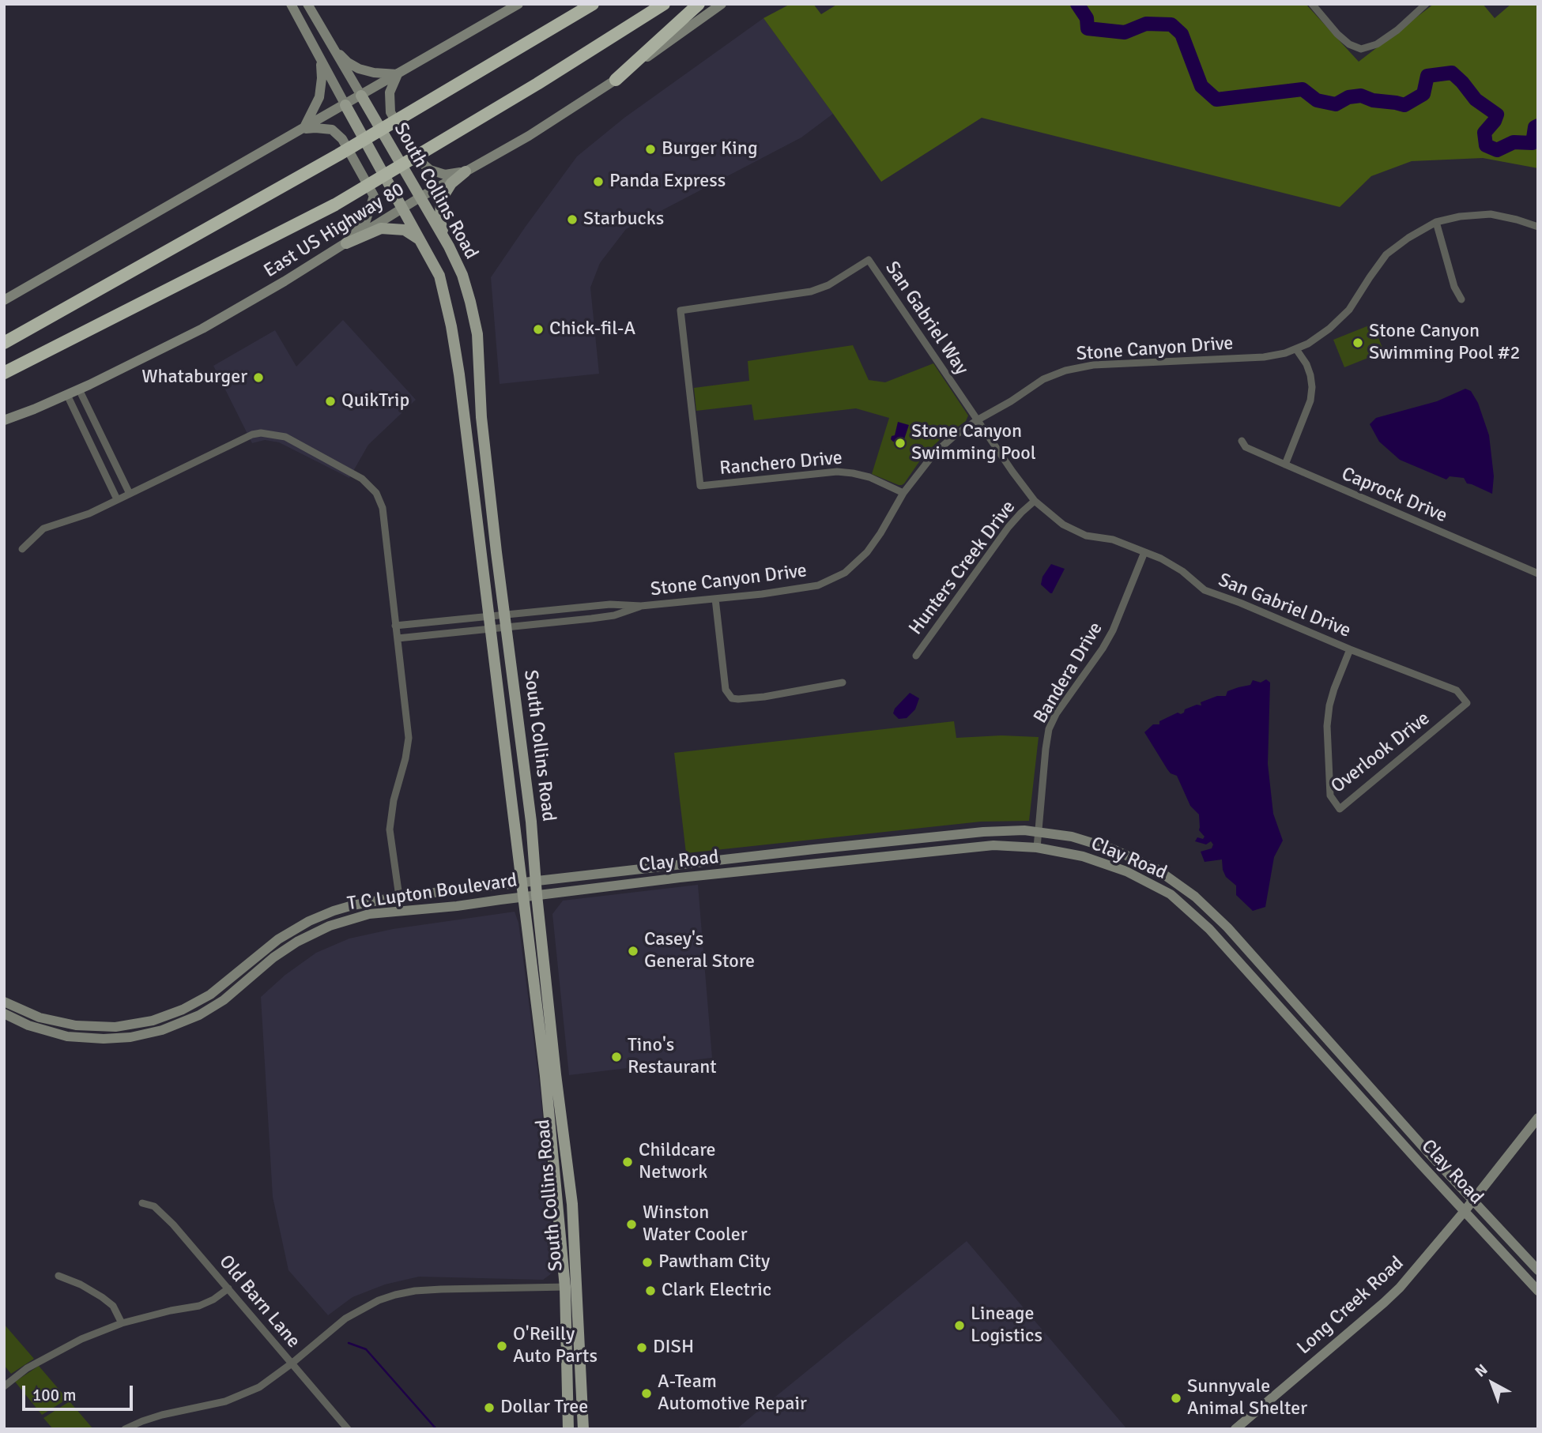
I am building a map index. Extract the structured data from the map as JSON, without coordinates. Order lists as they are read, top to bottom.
{
  "streets": {
    "main road": [
      "South Collins Road",
      "East US Highway 80",
      "Clay Road",
      "T C Lupton Boulevard",
      "Long Creek Road"
    ],
    "street": [
      "San Gabriel Way",
      "Stone Canyon Drive",
      "Ranchero Drive",
      "Caprock Drive",
      "Hunters Creek Drive",
      "San Gabriel Drive",
      "Bandera Drive",
      "Overlook Drive",
      "Old Barn Lane"
    ]
  },
  "crossings": [
    ["South Collins Road", "East US Highway 80"],
    ["South Collins Road", "Stone Canyon Drive"],
    ["South Collins Road", "Clay Road"],
    ["South Collins Road", "T C Lupton Boulevard"],
    ["San Gabriel Way", "Stone Canyon Drive"],
    ["San Gabriel Way", "Ranchero Drive"],
    ["San Gabriel Way", "San Gabriel Drive"],
    ["Stone Canyon Drive", "Ranchero Drive"],
    ["Stone Canyon Drive", "San Gabriel Drive"],
    ["Hunters Creek Drive", "San Gabriel Drive"],
    ["San Gabriel Drive", "Bandera Drive"],
    ["San Gabriel Drive", "Overlook Drive"],
    ["Bandera Drive", "Clay Road"],
    ["Clay Road", "T C Lupton Boulevard"],
    ["Clay Road", "Long Creek Road"]
  ],
  "places": [
    "Burger King",
    "Panda Express",
    "Starbucks",
    "Chick-fil-A",
    "Stone Canyon Swimming Pool #2",
    "Whataburger",
    "QuikTrip",
    "Stone Canyon Swimming Pool",
    "Casey's General Store",
    "Tino's Restaurant",
    "Childcare Network",
    "Winston Water Cooler",
    "Pawtham City",
    "Clark Electric",
    "Lineage Logistics",
    "O'Reilly Auto Parts",
    "DISH",
    "A-Team Automotive Repair",
    "Sunnyvale Animal Shelter",
    "Dollar Tree"
  ],
  "scale_bar": "100 m",
  "north": "top left"
}
